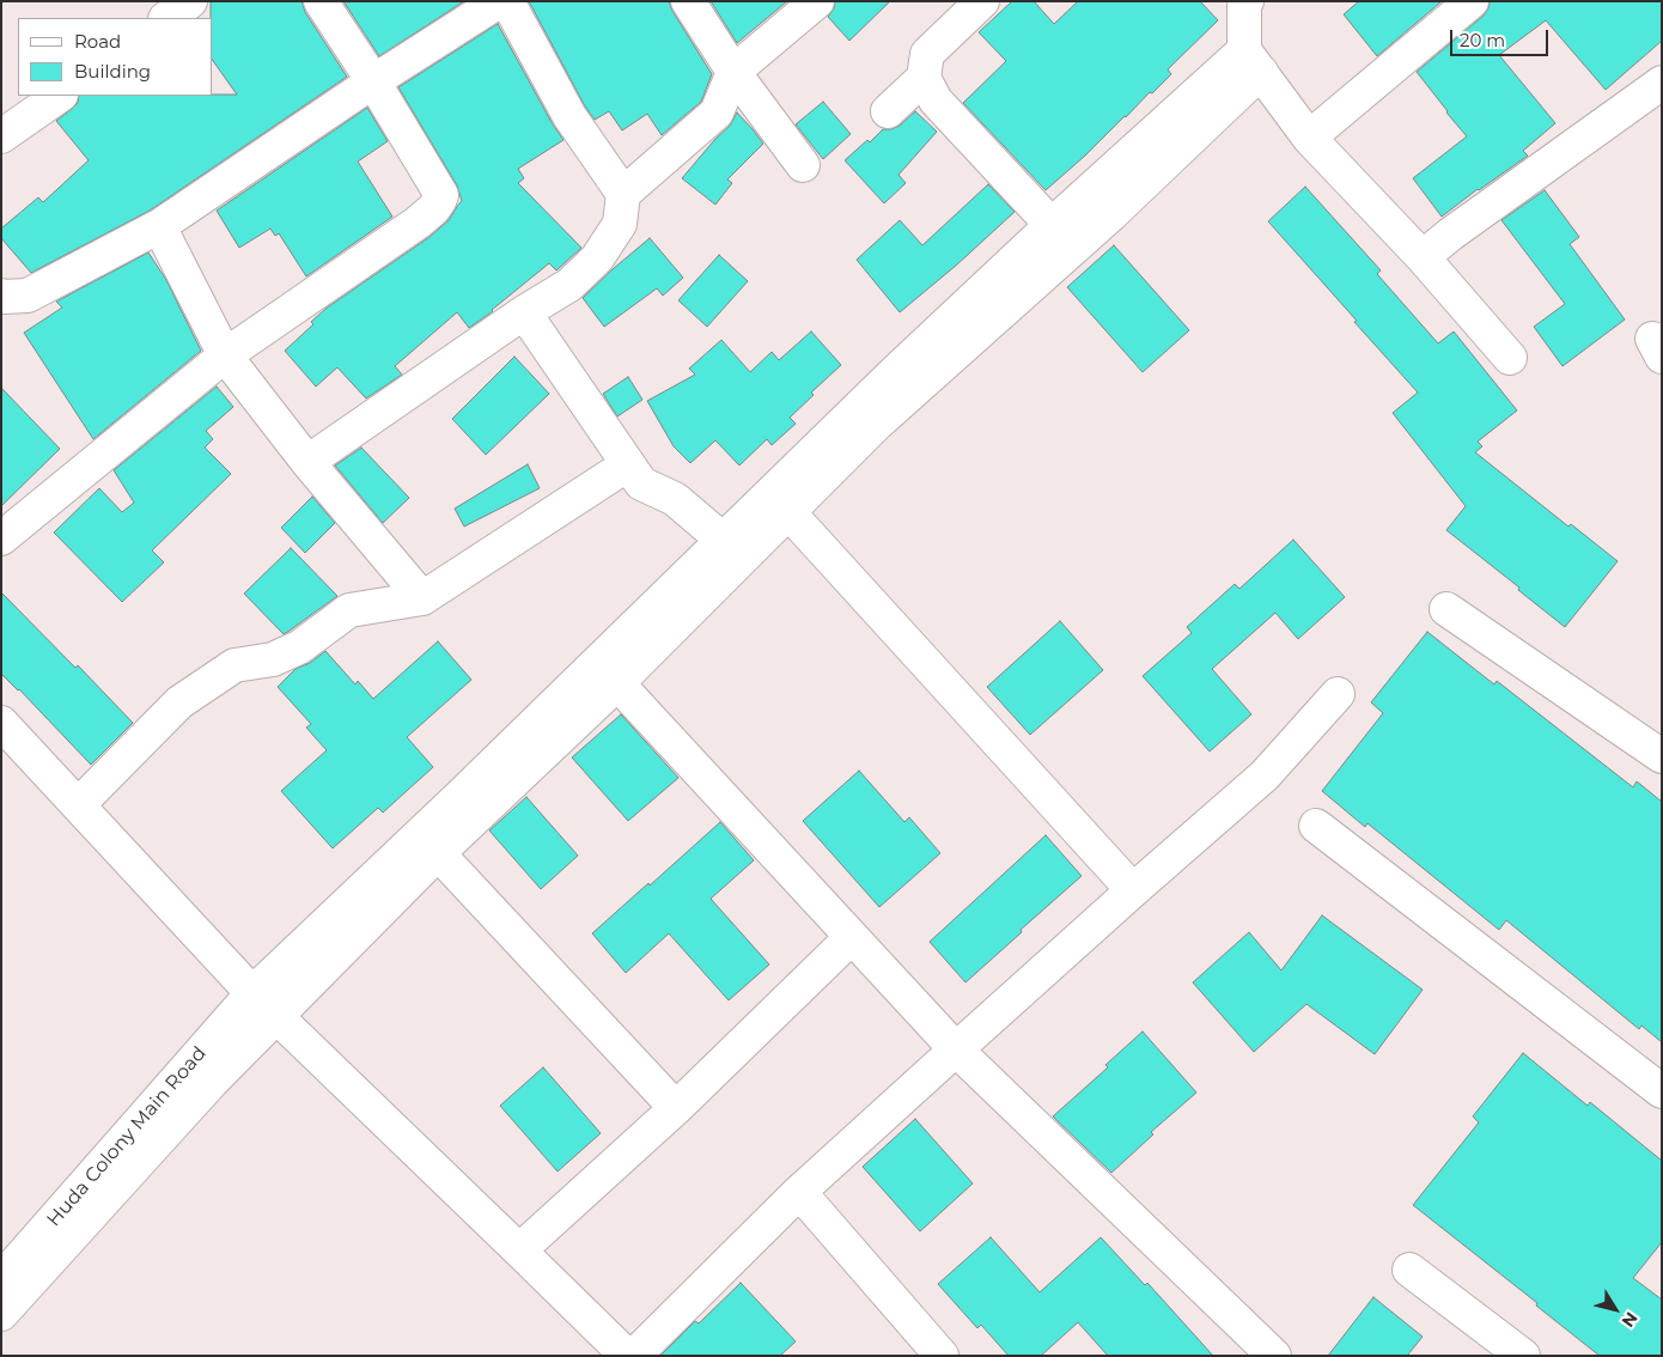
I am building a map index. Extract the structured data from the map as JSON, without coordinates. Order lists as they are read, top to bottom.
{
  "streets": {
    "street": ["Huda Colony Main Road"]
  },
  "legend": ["Road", "Building"],
  "scale_bar": "20 m",
  "north": "bottom right"
}
